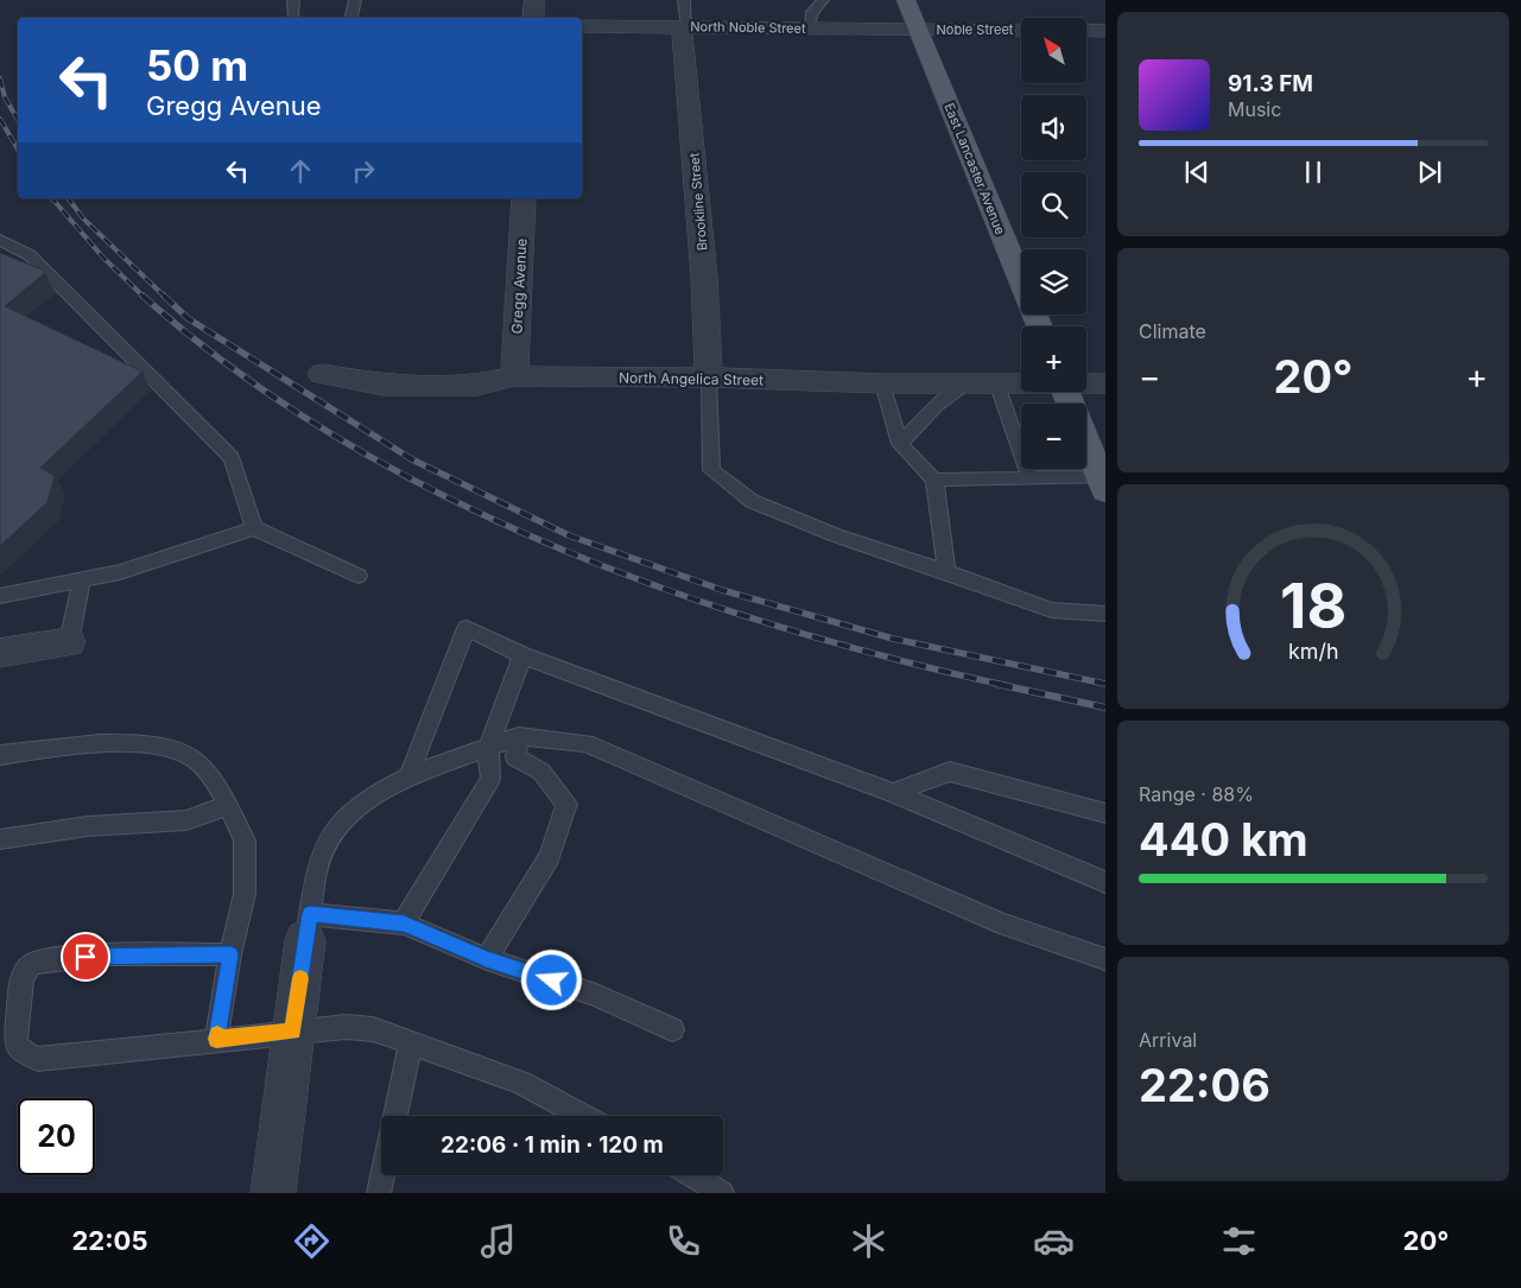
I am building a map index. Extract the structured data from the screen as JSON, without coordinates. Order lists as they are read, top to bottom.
{
  "streets": {
    "main road": ["East Lancaster Avenue"],
    "street": [
      "North Noble Street",
      "Noble Street",
      "Brookline Street",
      "Gregg Avenue",
      "North Angelica Street"
    ]
  },
  "crossings": [
    ["North Noble Street", "Noble Street"],
    ["North Noble Street", "East Lancaster Avenue"],
    ["North Noble Street", "Brookline Street"],
    ["Noble Street", "East Lancaster Avenue"],
    ["Brookline Street", "North Angelica Street"],
    ["Gregg Avenue", "North Angelica Street"]
  ],
  "north": "top left",
  "page": {
    "map_buttons": ["+", "−"],
    "turn": ["50 m", "Gregg Avenue"],
    "song": ["91.3 FM", "Music"],
    "tile": [
      "Climate",
      ["Range · 88%", "440 km"],
      ["Arrival", "22:06"]
    ],
    "heat": ["−", "20°", "+"],
    "limit": "20",
    "trip": "22:06 · 1 min · 120 m",
    "tabs": ["22:05", "20°"],
    "gauge": ["18", "km/h"]
  }
}
